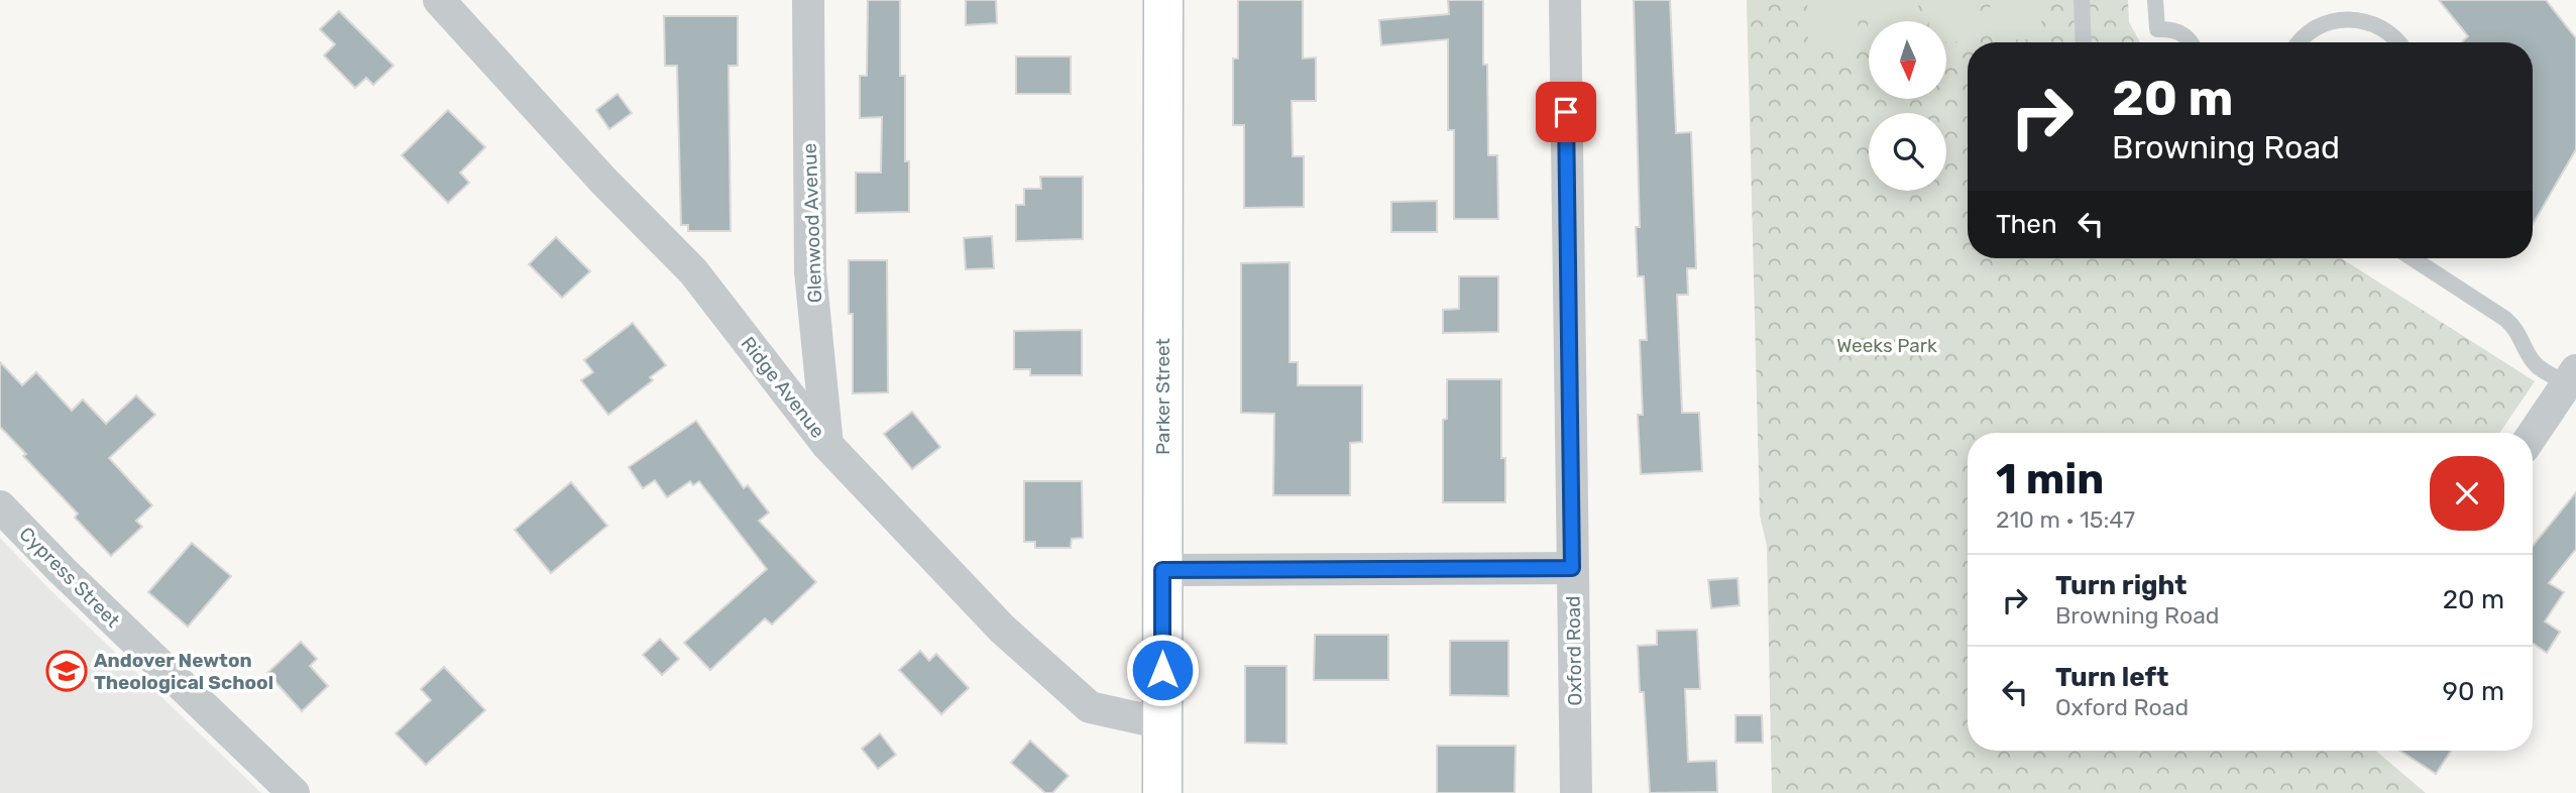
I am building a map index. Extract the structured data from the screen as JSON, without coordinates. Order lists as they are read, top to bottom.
{
  "streets": {
    "main road": ["Parker Street"],
    "street": [
      "Glenwood Avenue",
      "Ridge Avenue",
      "Cypress Street",
      "Oxford Road"
    ]
  },
  "crossings": [
    ["Glenwood Avenue", "Ridge Avenue"],
    ["Ridge Avenue", "Parker Street"]
  ],
  "parks": ["Weeks Park"],
  "places": {
    "school or university": ["Andover Newton Theological School"]
  },
  "north": "bottom",
  "page": {
    "turn": ["20 m", "Browning Road"],
    "then": "Then",
    "heading": ["1 min", "210 m · 15:47"],
    "list": [
      {
        "name": "Turn right",
        "note": "Browning Road",
        "value": "20 m"
      },
      {
        "name": "Turn left",
        "note": "Oxford Road",
        "value": "90 m"
      }
    ]
  }
}
